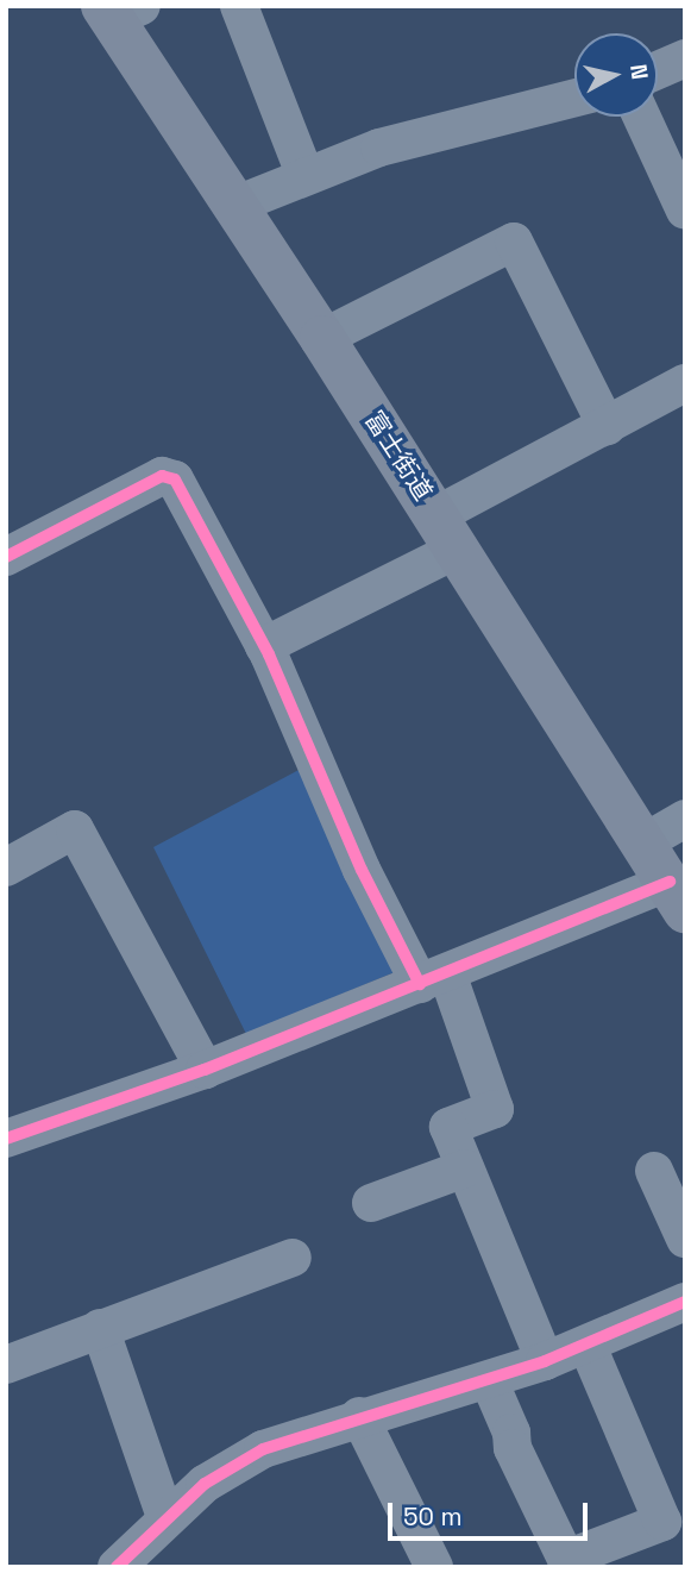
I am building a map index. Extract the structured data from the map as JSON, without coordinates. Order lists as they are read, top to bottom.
{
  "streets": {
    "main road": ["富士街道"]
  },
  "scale_bar": "50 m",
  "north": "right"
}
